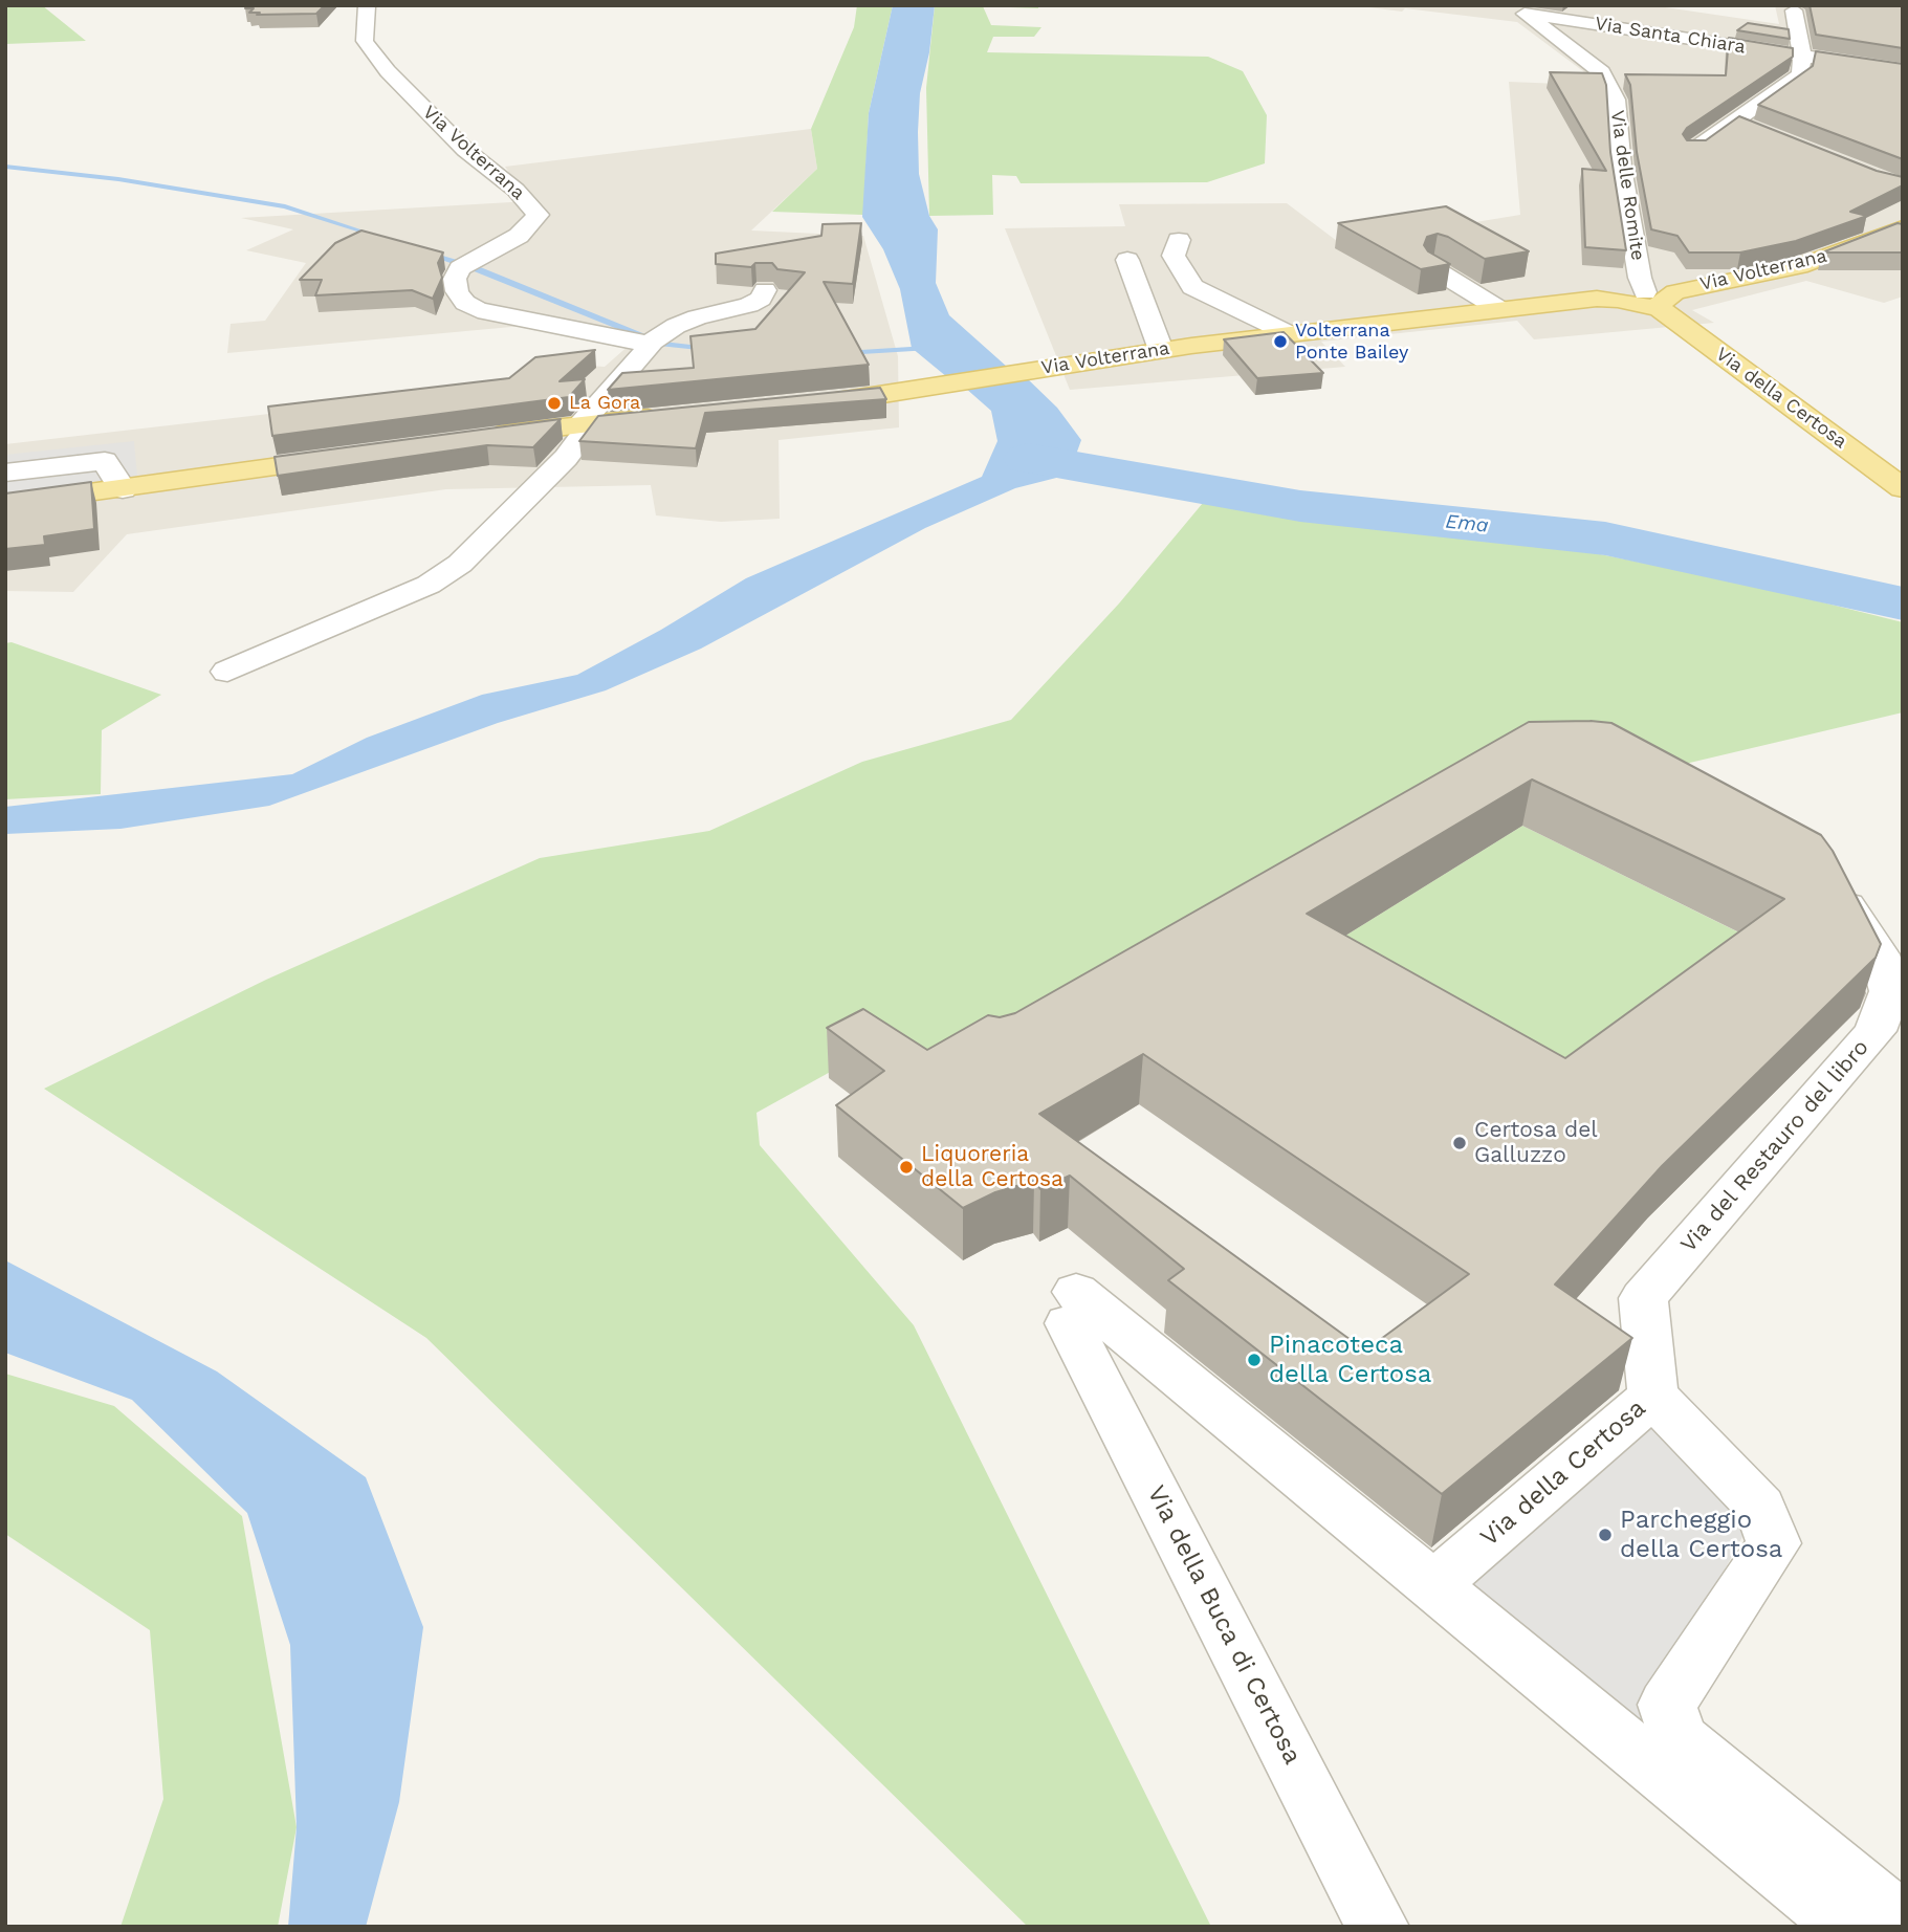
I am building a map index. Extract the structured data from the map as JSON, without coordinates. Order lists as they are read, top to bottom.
{
  "streets": {
    "main road": ["Via Volterrana", "Via della Certosa"],
    "street": [
      "Via Santa Chiara",
      "Via delle Romite",
      "Via del Restauro del libro",
      "Via della Buca di Certosa"
    ]
  },
  "crossings": [
    ["Via Santa Chiara", "Via delle Romite"],
    ["Via Volterrana", "Via delle Romite"],
    ["Via Volterrana", "Via della Certosa"],
    ["Via delle Romite", "Via della Certosa"],
    ["Via della Certosa", "Via del Restauro del libro"],
    ["Via della Certosa", "Via della Buca di Certosa"]
  ],
  "water": ["Ema"],
  "places": [
    "Volterrana Ponte Bailey",
    "La Gora",
    "Certosa del Galluzzo",
    "Liquoreria della Certosa",
    "Pinacoteca della Certosa",
    "Parcheggio della Certosa"
  ]
}
